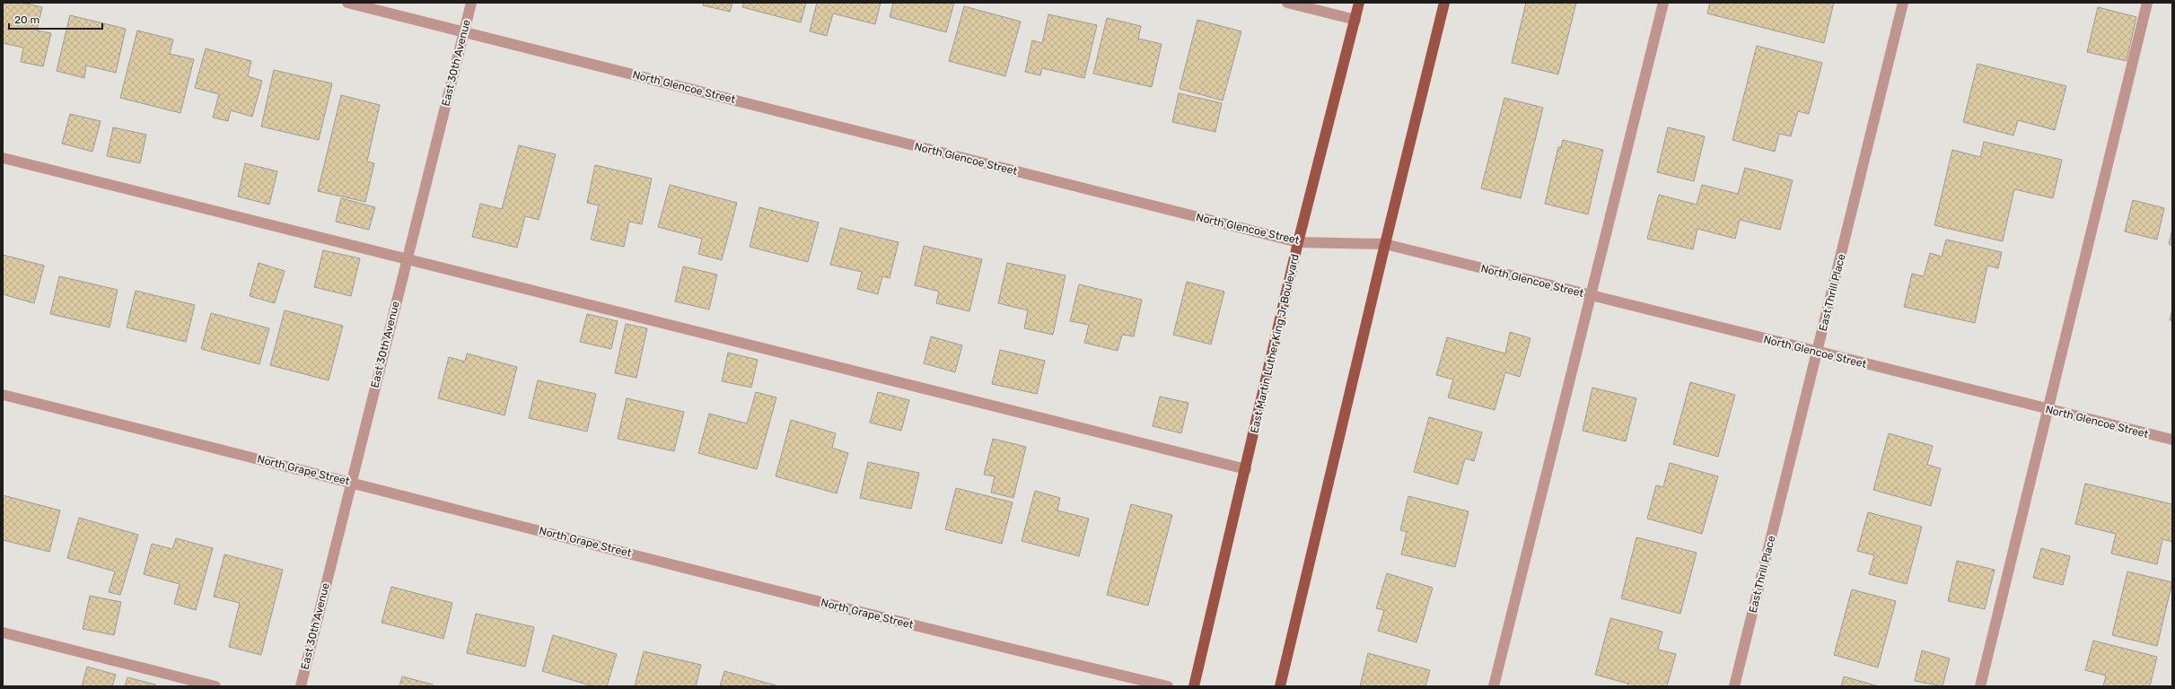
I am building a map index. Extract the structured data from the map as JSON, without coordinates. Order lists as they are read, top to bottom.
{
  "streets": {
    "main road": ["East Martin Luther King Jr Boulevard"],
    "street": [
      "East 30th Avenue",
      "North Glencoe Street",
      "East Thrill Place",
      "North Grape Street"
    ]
  },
  "crossings": [
    ["East 30th Avenue", "North Glencoe Street"],
    ["East 30th Avenue", "North Grape Street"],
    ["North Glencoe Street", "East Thrill Place"],
    ["North Glencoe Street", "East Martin Luther King Jr Boulevard"]
  ],
  "scale_bar": "20 m"
}
